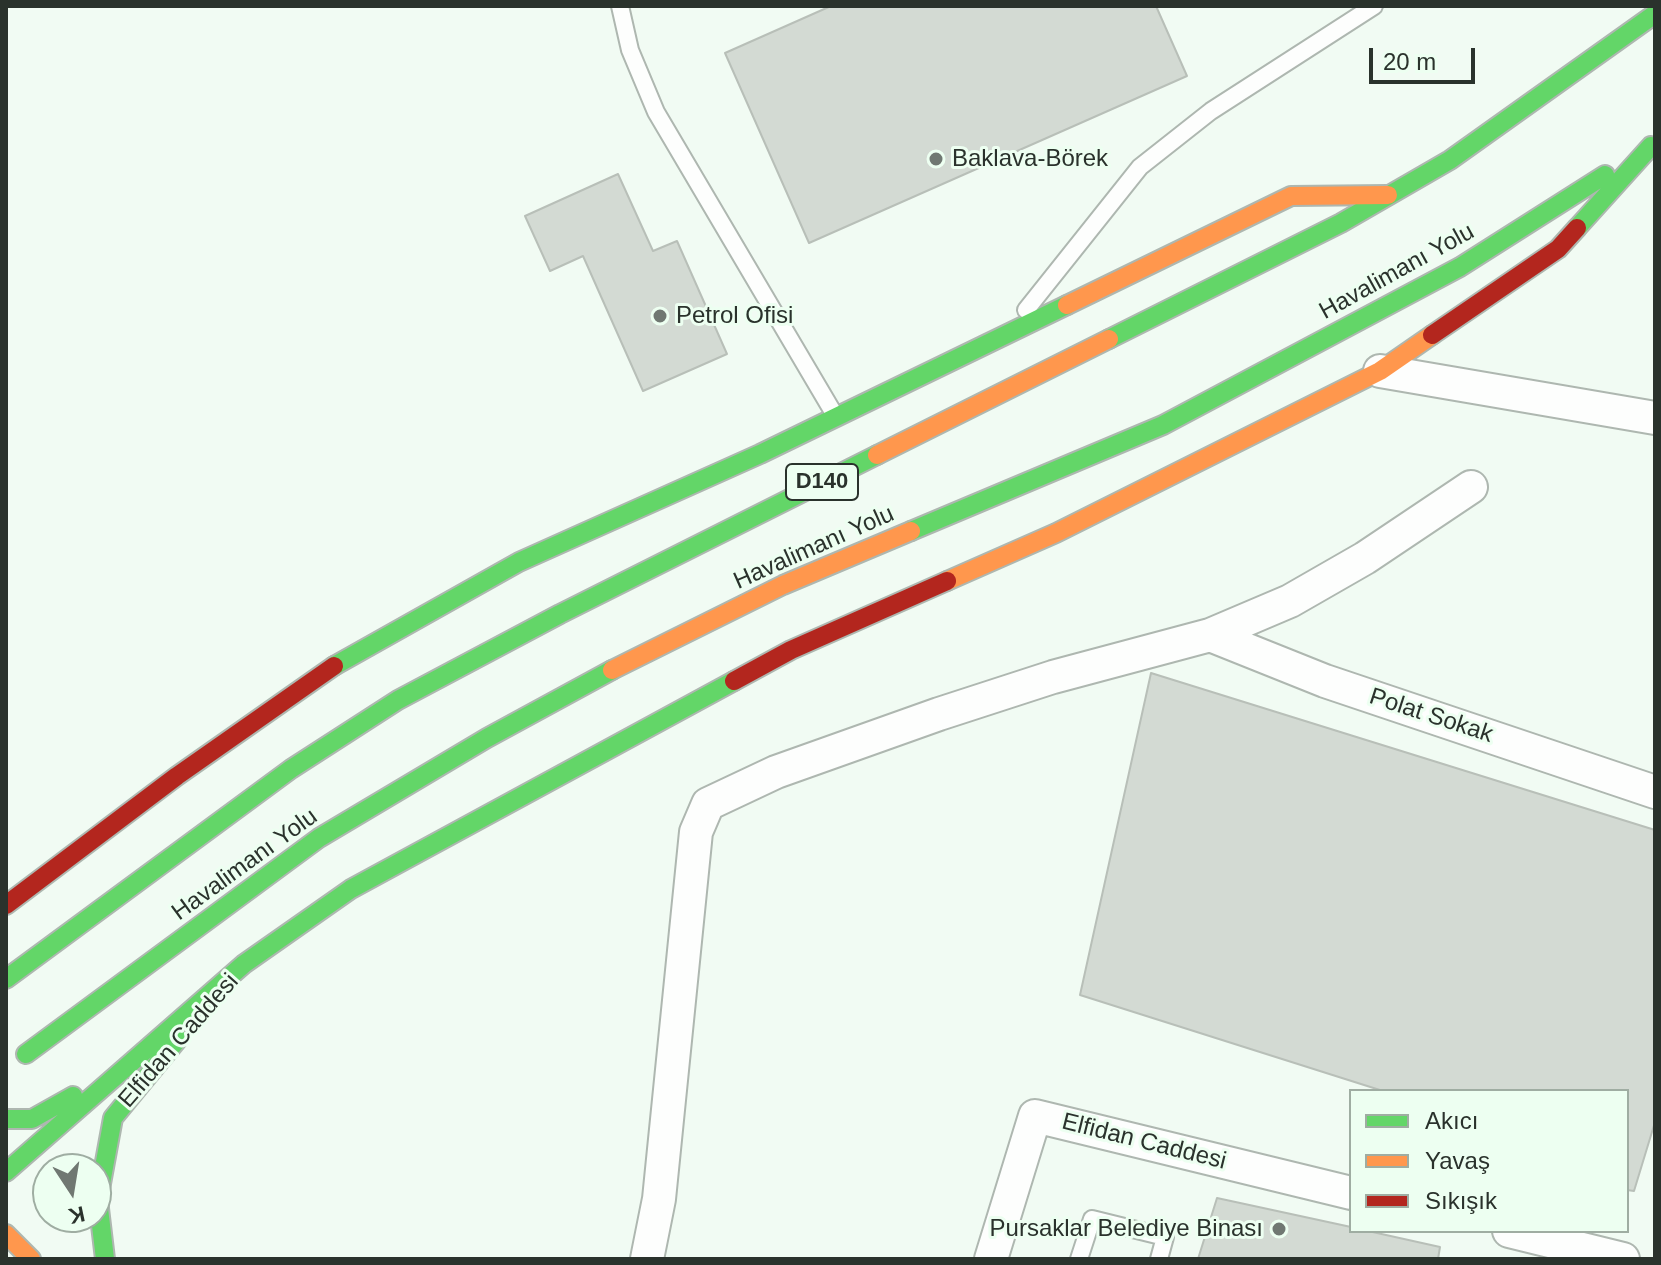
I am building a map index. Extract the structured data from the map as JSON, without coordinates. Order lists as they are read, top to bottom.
{
  "streets": {
    "main road": ["Havalimanı Yolu", "D140", "Elfidan Caddesi"],
    "street": ["Polat Sokak"]
  },
  "places": ["Baklava-Börek", "Petrol Ofisi", "Pursaklar Belediye Binası"],
  "legend": ["Akıcı", "Yavaş", "Sıkışık"],
  "scale_bar": "20 m",
  "north": "bottom"
}
